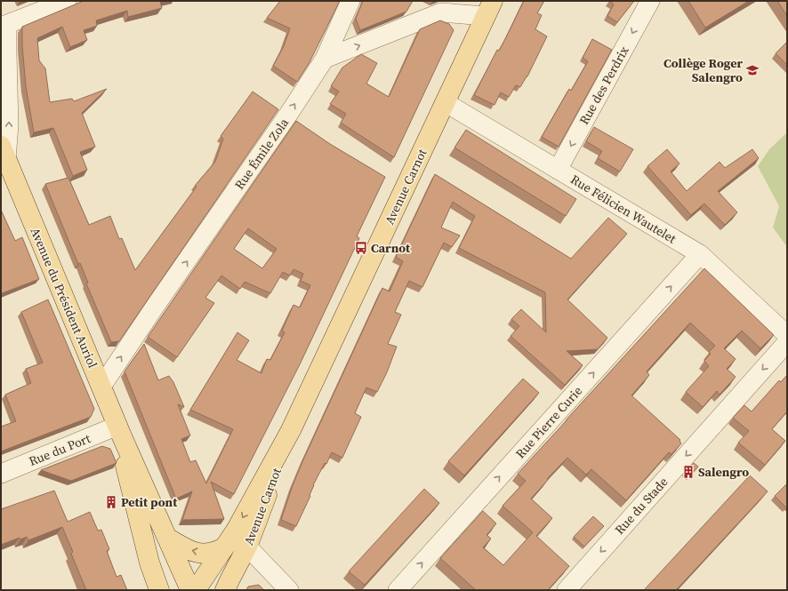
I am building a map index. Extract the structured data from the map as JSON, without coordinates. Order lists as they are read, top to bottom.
{
  "streets": {
    "main road": ["Avenue Carnot", "Avenue du Président Auriol"],
    "street": [
      "Rue des Perdrix",
      "Rue Émile Zola",
      "Rue Félicien Wautelet",
      "Rue Pierre Curie",
      "Rue du Port",
      "Rue du Stade"
    ]
  },
  "crossings": [
    ["Rue des Perdrix", "Rue Félicien Wautelet"],
    ["Rue Émile Zola", "Avenue du Président Auriol"],
    ["Avenue Carnot", "Rue Félicien Wautelet"],
    ["Avenue Carnot", "Avenue du Président Auriol"],
    ["Rue Félicien Wautelet", "Rue Pierre Curie"],
    ["Avenue du Président Auriol", "Rue du Port"]
  ],
  "one_way": [
    "Rue des Perdrix",
    "Rue Émile Zola",
    "Rue Pierre Curie",
    "Rue du Stade"
  ],
  "places": {
    "school or university": ["Collège Roger Salengro"],
    "bus stop": ["Carnot"],
    "building": ["Salengro", "Petit pont"]
  }
}
